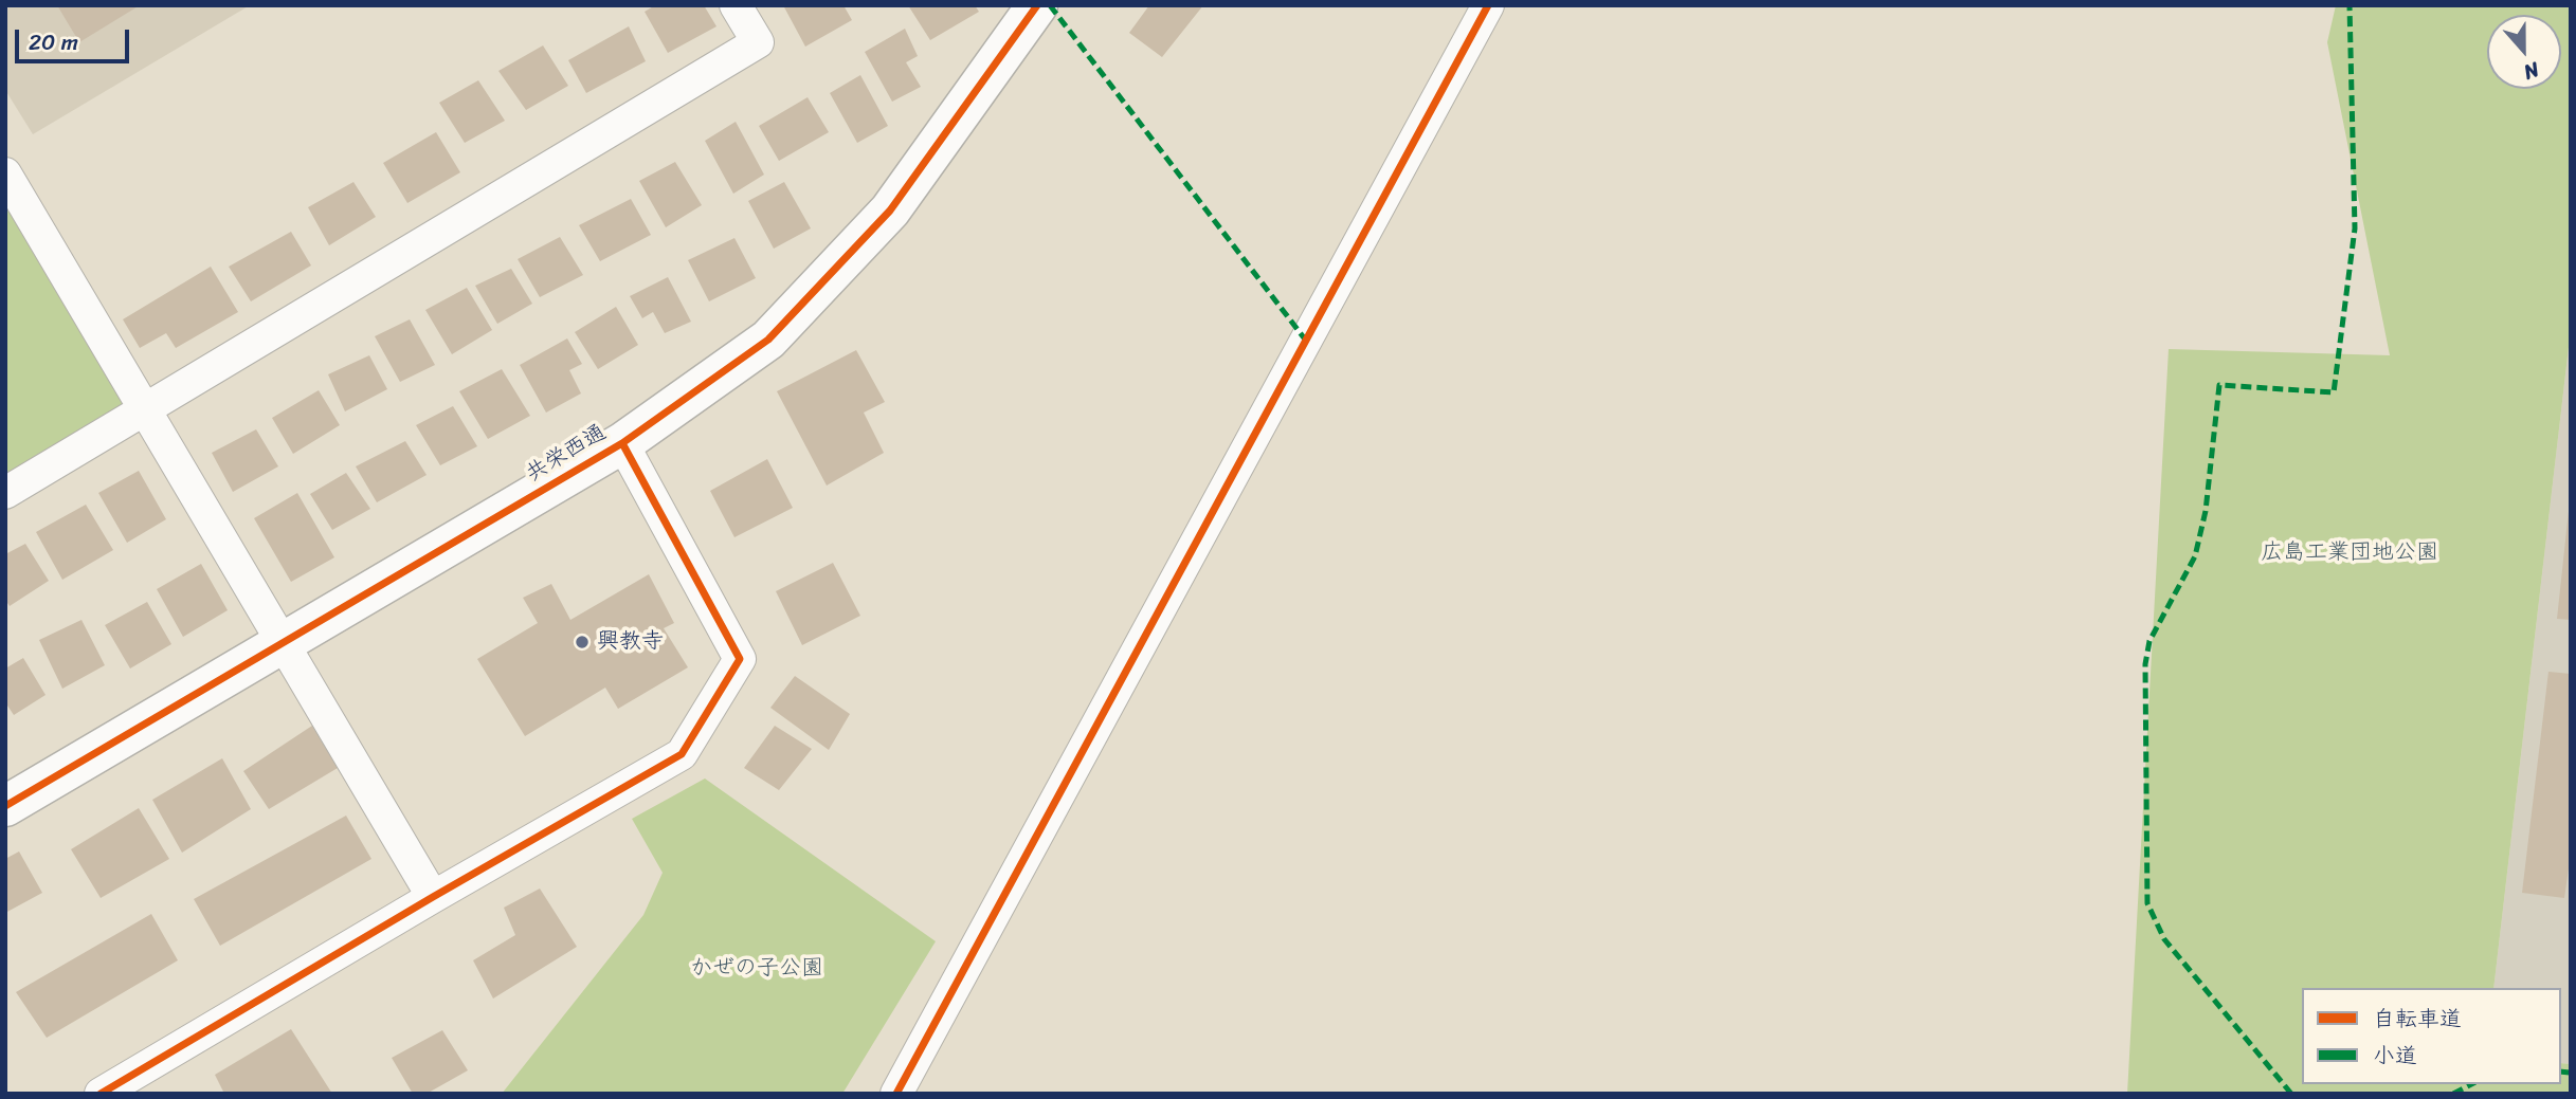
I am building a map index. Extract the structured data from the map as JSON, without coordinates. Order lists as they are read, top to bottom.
{
  "streets": {
    "street": ["共栄西通"]
  },
  "parks": ["広島工業団地公園", "かぜの子公園"],
  "places": ["興教寺"],
  "legend": ["自転車道", "小道"],
  "scale_bar": "20 m",
  "north": "bottom"
}
